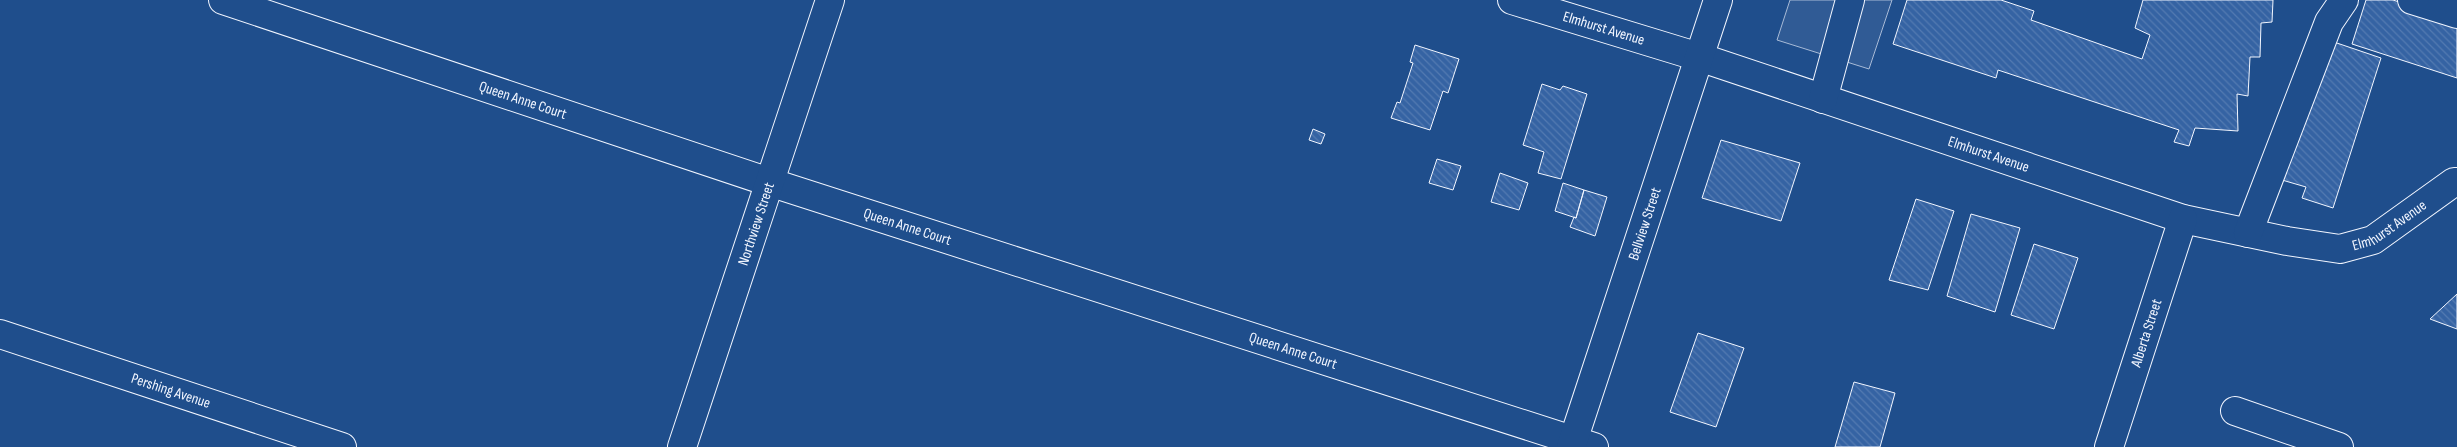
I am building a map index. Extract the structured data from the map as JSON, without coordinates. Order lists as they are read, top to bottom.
{
  "streets": {
    "street": [
      "Elmhurst Avenue",
      "Queen Anne Court",
      "Northview Street",
      "Bellview Street",
      "Alberta Street",
      "Pershing Avenue"
    ]
  },
  "crossings": [
    ["Elmhurst Avenue", "Bellview Street"],
    ["Elmhurst Avenue", "Alberta Street"],
    ["Queen Anne Court", "Northview Street"],
    ["Queen Anne Court", "Bellview Street"]
  ]
}
